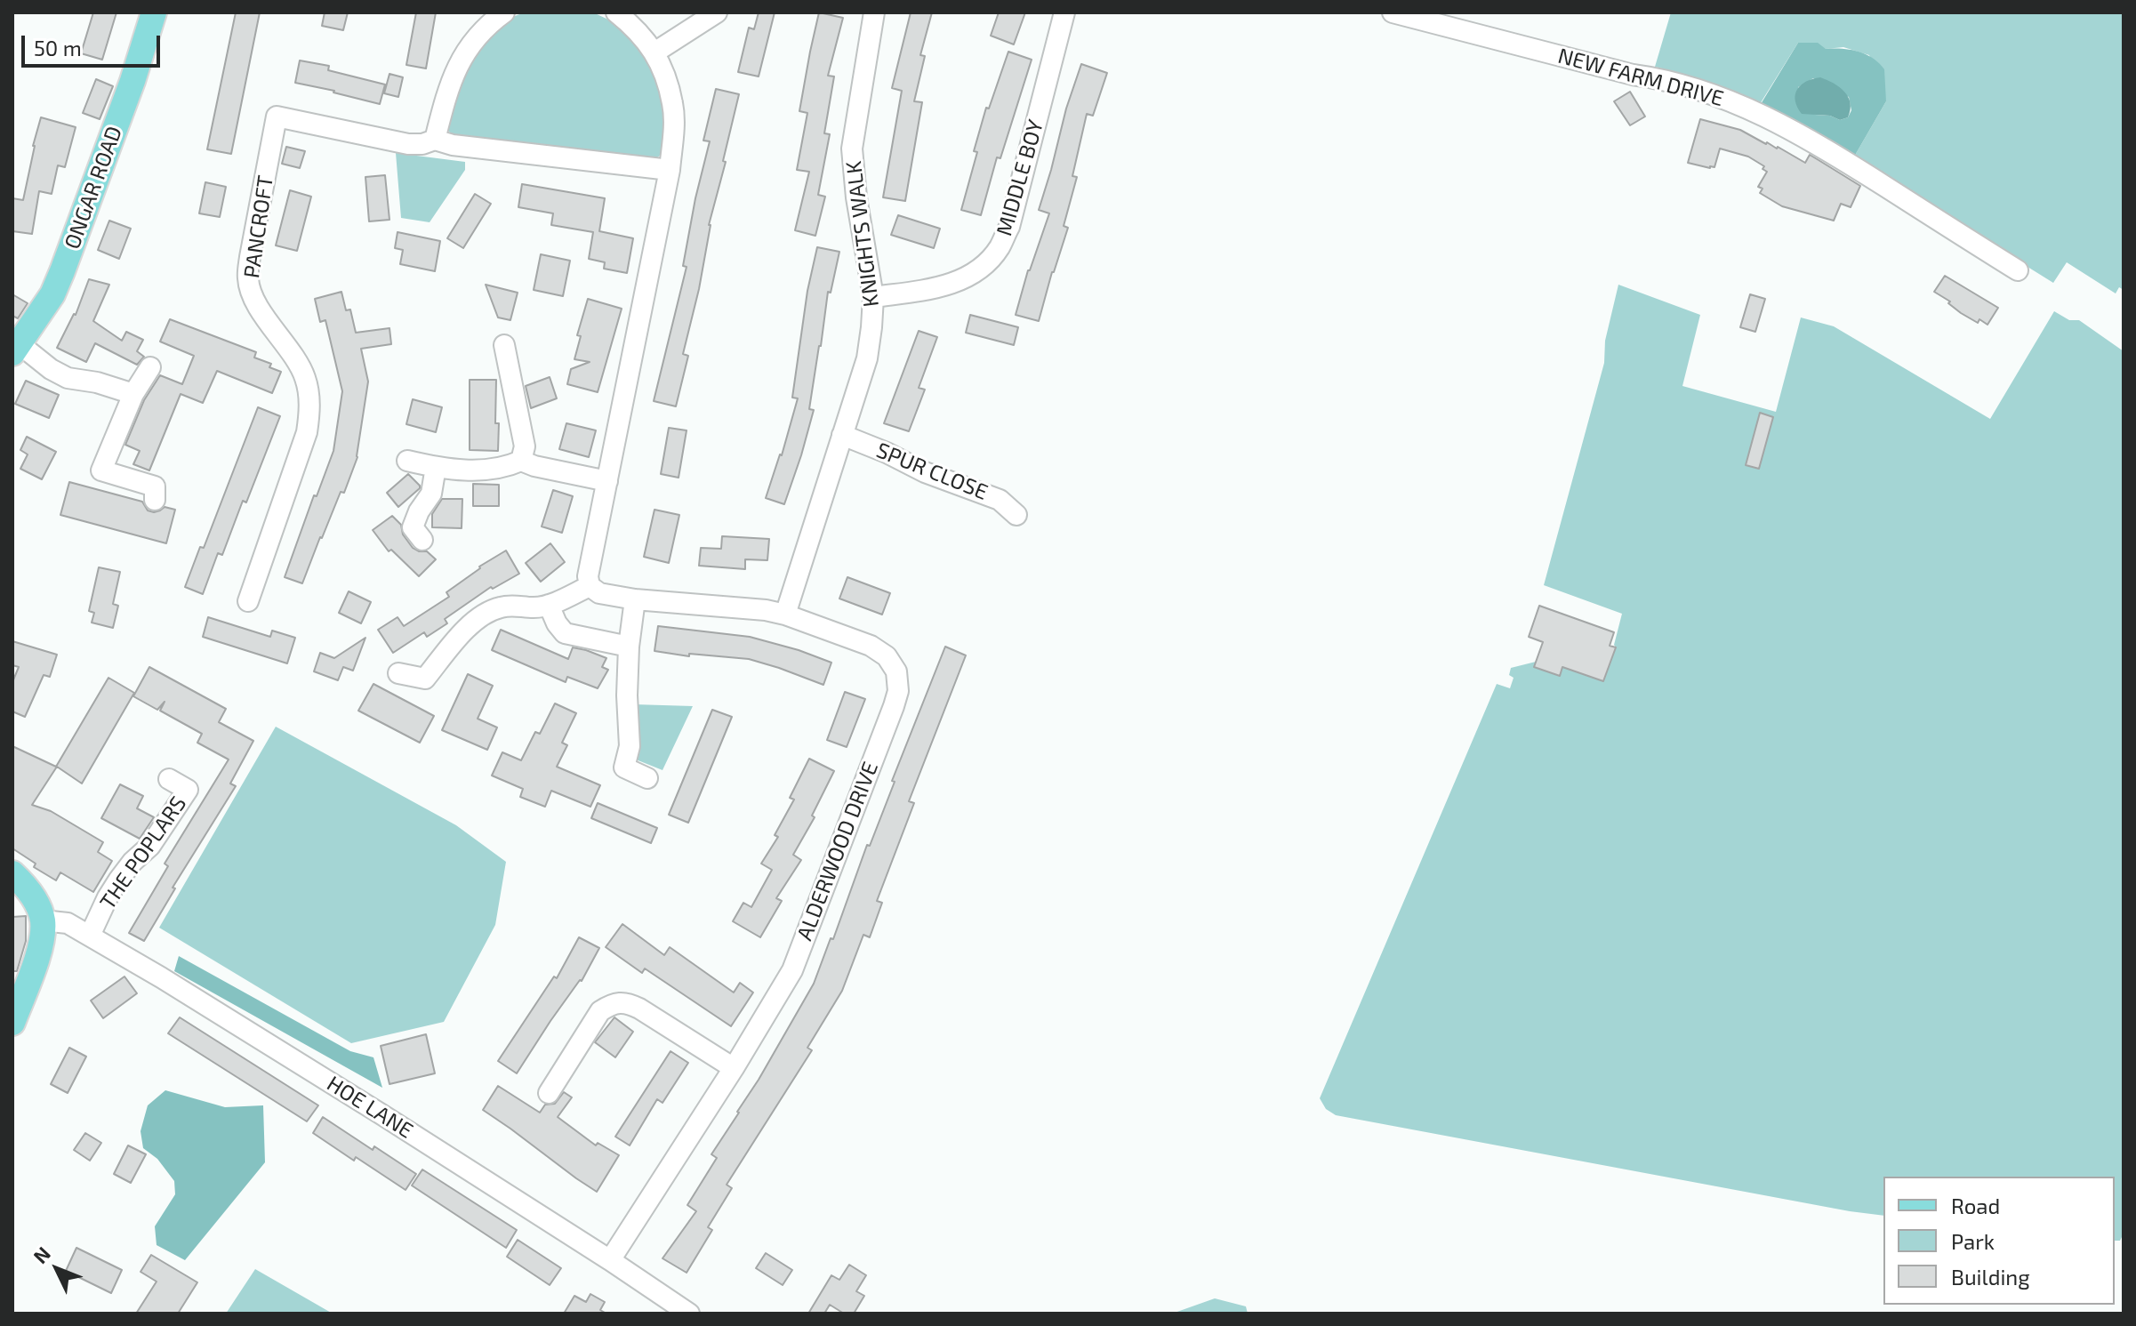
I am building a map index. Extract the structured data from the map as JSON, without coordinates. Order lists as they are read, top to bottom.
{
  "streets": {
    "main road": ["ONGAR ROAD"],
    "street": [
      "NEW FARM DRIVE",
      "MIDDLE BOY",
      "PANCROFT",
      "KNIGHTS WALK",
      "SPUR CLOSE",
      "ALDERWOOD DRIVE",
      "THE POPLARS",
      "HOE LANE"
    ]
  },
  "crossings": [
    ["MIDDLE BOY", "KNIGHTS WALK"],
    ["KNIGHTS WALK", "SPUR CLOSE"],
    ["KNIGHTS WALK", "ALDERWOOD DRIVE"],
    ["ALDERWOOD DRIVE", "HOE LANE"],
    ["THE POPLARS", "HOE LANE"]
  ],
  "legend": ["Road", "Park", "Building"],
  "scale_bar": "50 m",
  "north": "top left"
}
